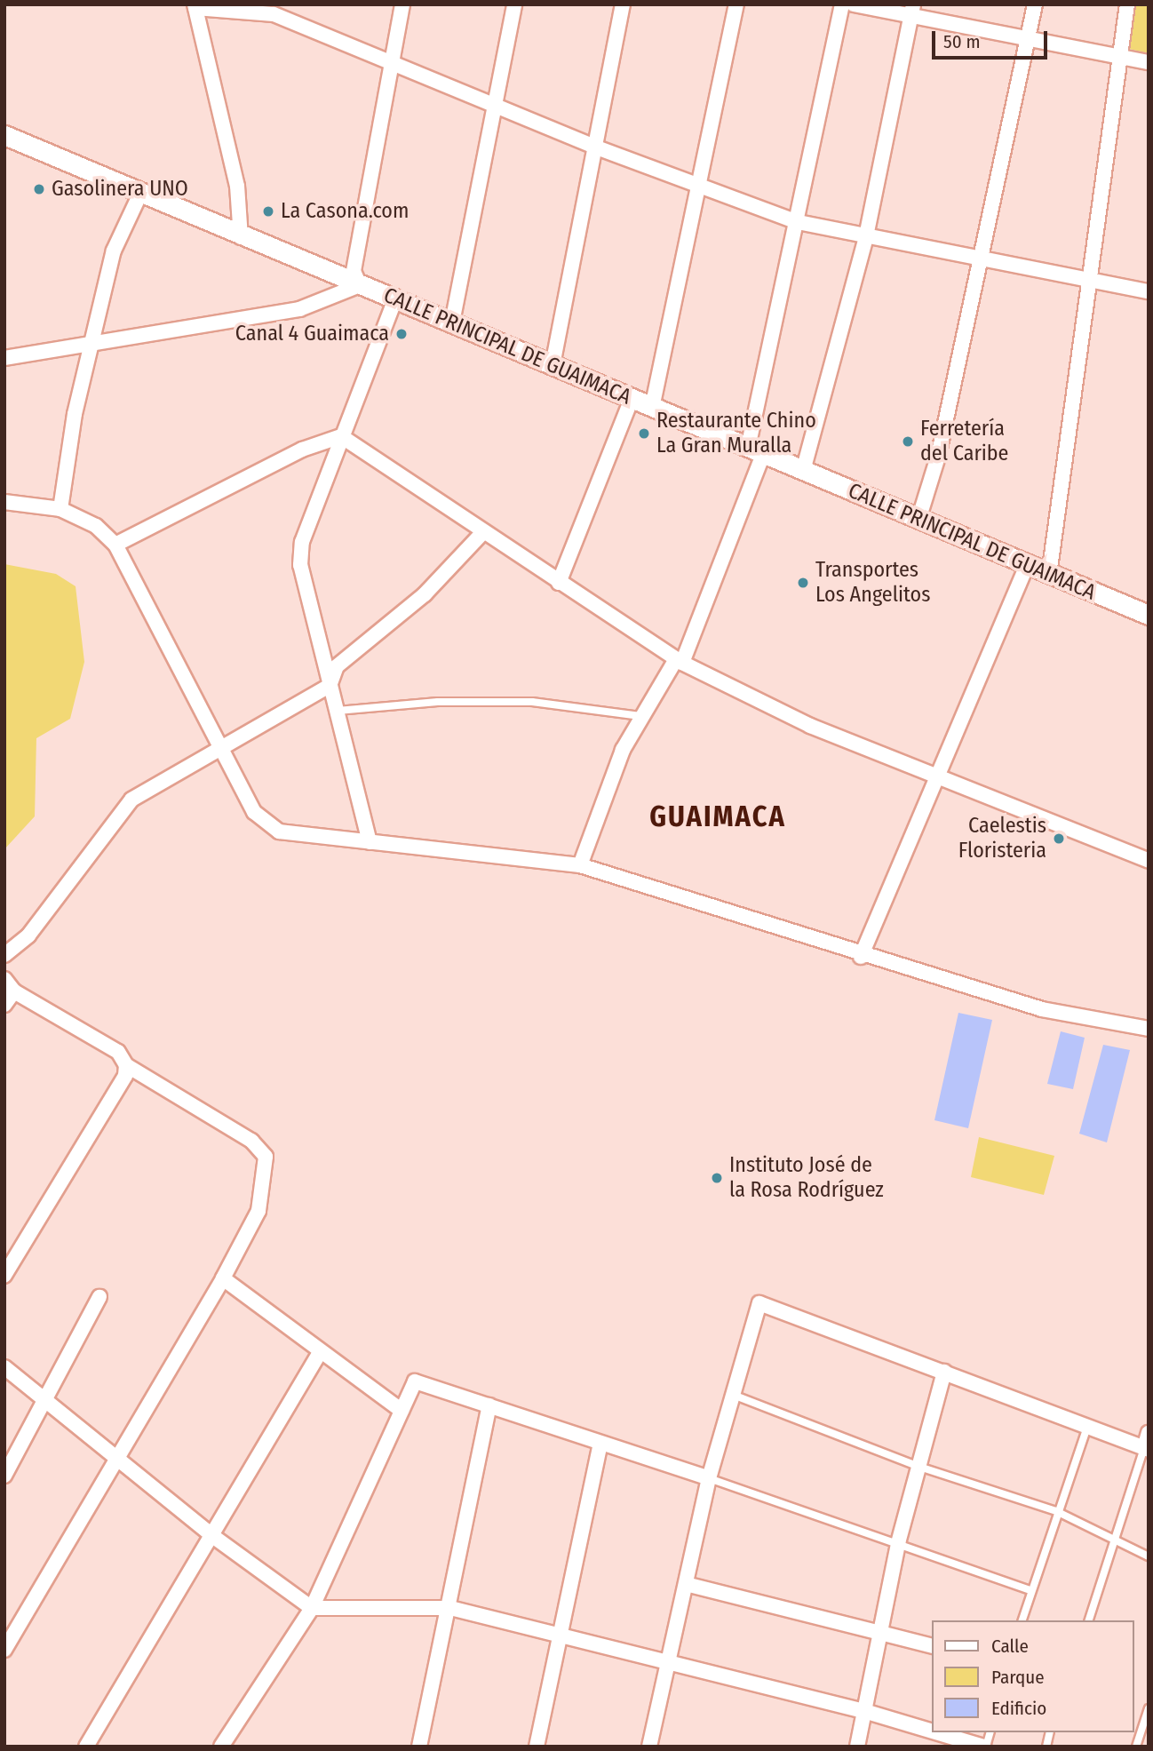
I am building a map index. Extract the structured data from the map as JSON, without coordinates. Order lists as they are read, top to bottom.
{
  "streets": {
    "main road": ["CALLE PRINCIPAL DE GUAIMACA"]
  },
  "districts": ["GUAIMACA"],
  "places": [
    "Gasolinera UNO",
    "La Casona.com",
    "Canal 4 Guaimaca",
    "Restaurante Chino La Gran Muralla",
    "Ferretería del Caribe",
    "Transportes Los Angelitos",
    "Caelestis Floristeria",
    "Instituto José de la Rosa Rodríguez"
  ],
  "legend": ["Calle", "Parque", "Edificio"],
  "scale_bar": "50 m"
}
